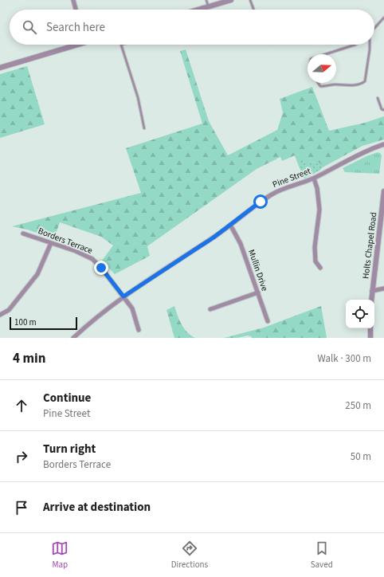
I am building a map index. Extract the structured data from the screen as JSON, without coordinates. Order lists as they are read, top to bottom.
{
  "streets": {
    "street": [
      "Pine Street",
      "Borders Terrace",
      "Holts Chapel Road",
      "Mullin Drive"
    ]
  },
  "crossings": [
    ["Pine Street", "Borders Terrace"],
    ["Pine Street", "Mullin Drive"]
  ],
  "scale_bar": "100 m",
  "north": "right",
  "page": {
    "search": "Search here",
    "scale": "100 m",
    "heading": ["4 min", "Walk · 300 m"],
    "list": [
      ["Continue", "Pine Street", "250 m"],
      ["Turn right", "Borders Terrace", "50 m"],
      "Arrive at destination"
    ],
    "nav": ["Map", "Directions", "Saved"]
  }
}
